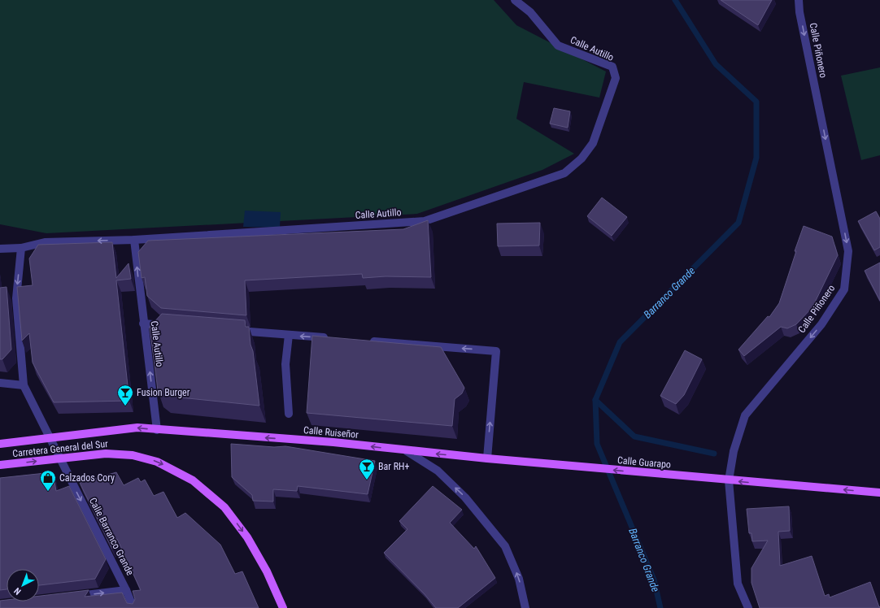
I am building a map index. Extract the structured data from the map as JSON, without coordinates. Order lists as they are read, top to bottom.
{
  "streets": {
    "main road": ["Calle Ruiseñor", "Carretera General del Sur", "Calle Guarapo"],
    "street": ["Calle Autillo", "Calle Piñonero", "Calle Barranco Grande"]
  },
  "crossings": [
    ["Calle Autillo", "Calle Ruiseñor"],
    ["Calle Piñonero", "Calle Guarapo"],
    ["Calle Ruiseñor", "Carretera General del Sur"],
    ["Calle Ruiseñor", "Calle Guarapo"],
    ["Calle Ruiseñor", "Calle Barranco Grande"],
    ["Carretera General del Sur", "Calle Barranco Grande"]
  ],
  "one_way": [
    "Calle Piñonero",
    "Calle Ruiseñor",
    "Carretera General del Sur",
    "Calle Guarapo",
    "Calle Barranco Grande"
  ],
  "water": ["Barranco Grande"],
  "places": {
    "bar": ["Fusion Burger", "Bar RH+"],
    "shop": ["Calzados Cory"]
  },
  "north": "bottom left"
}
